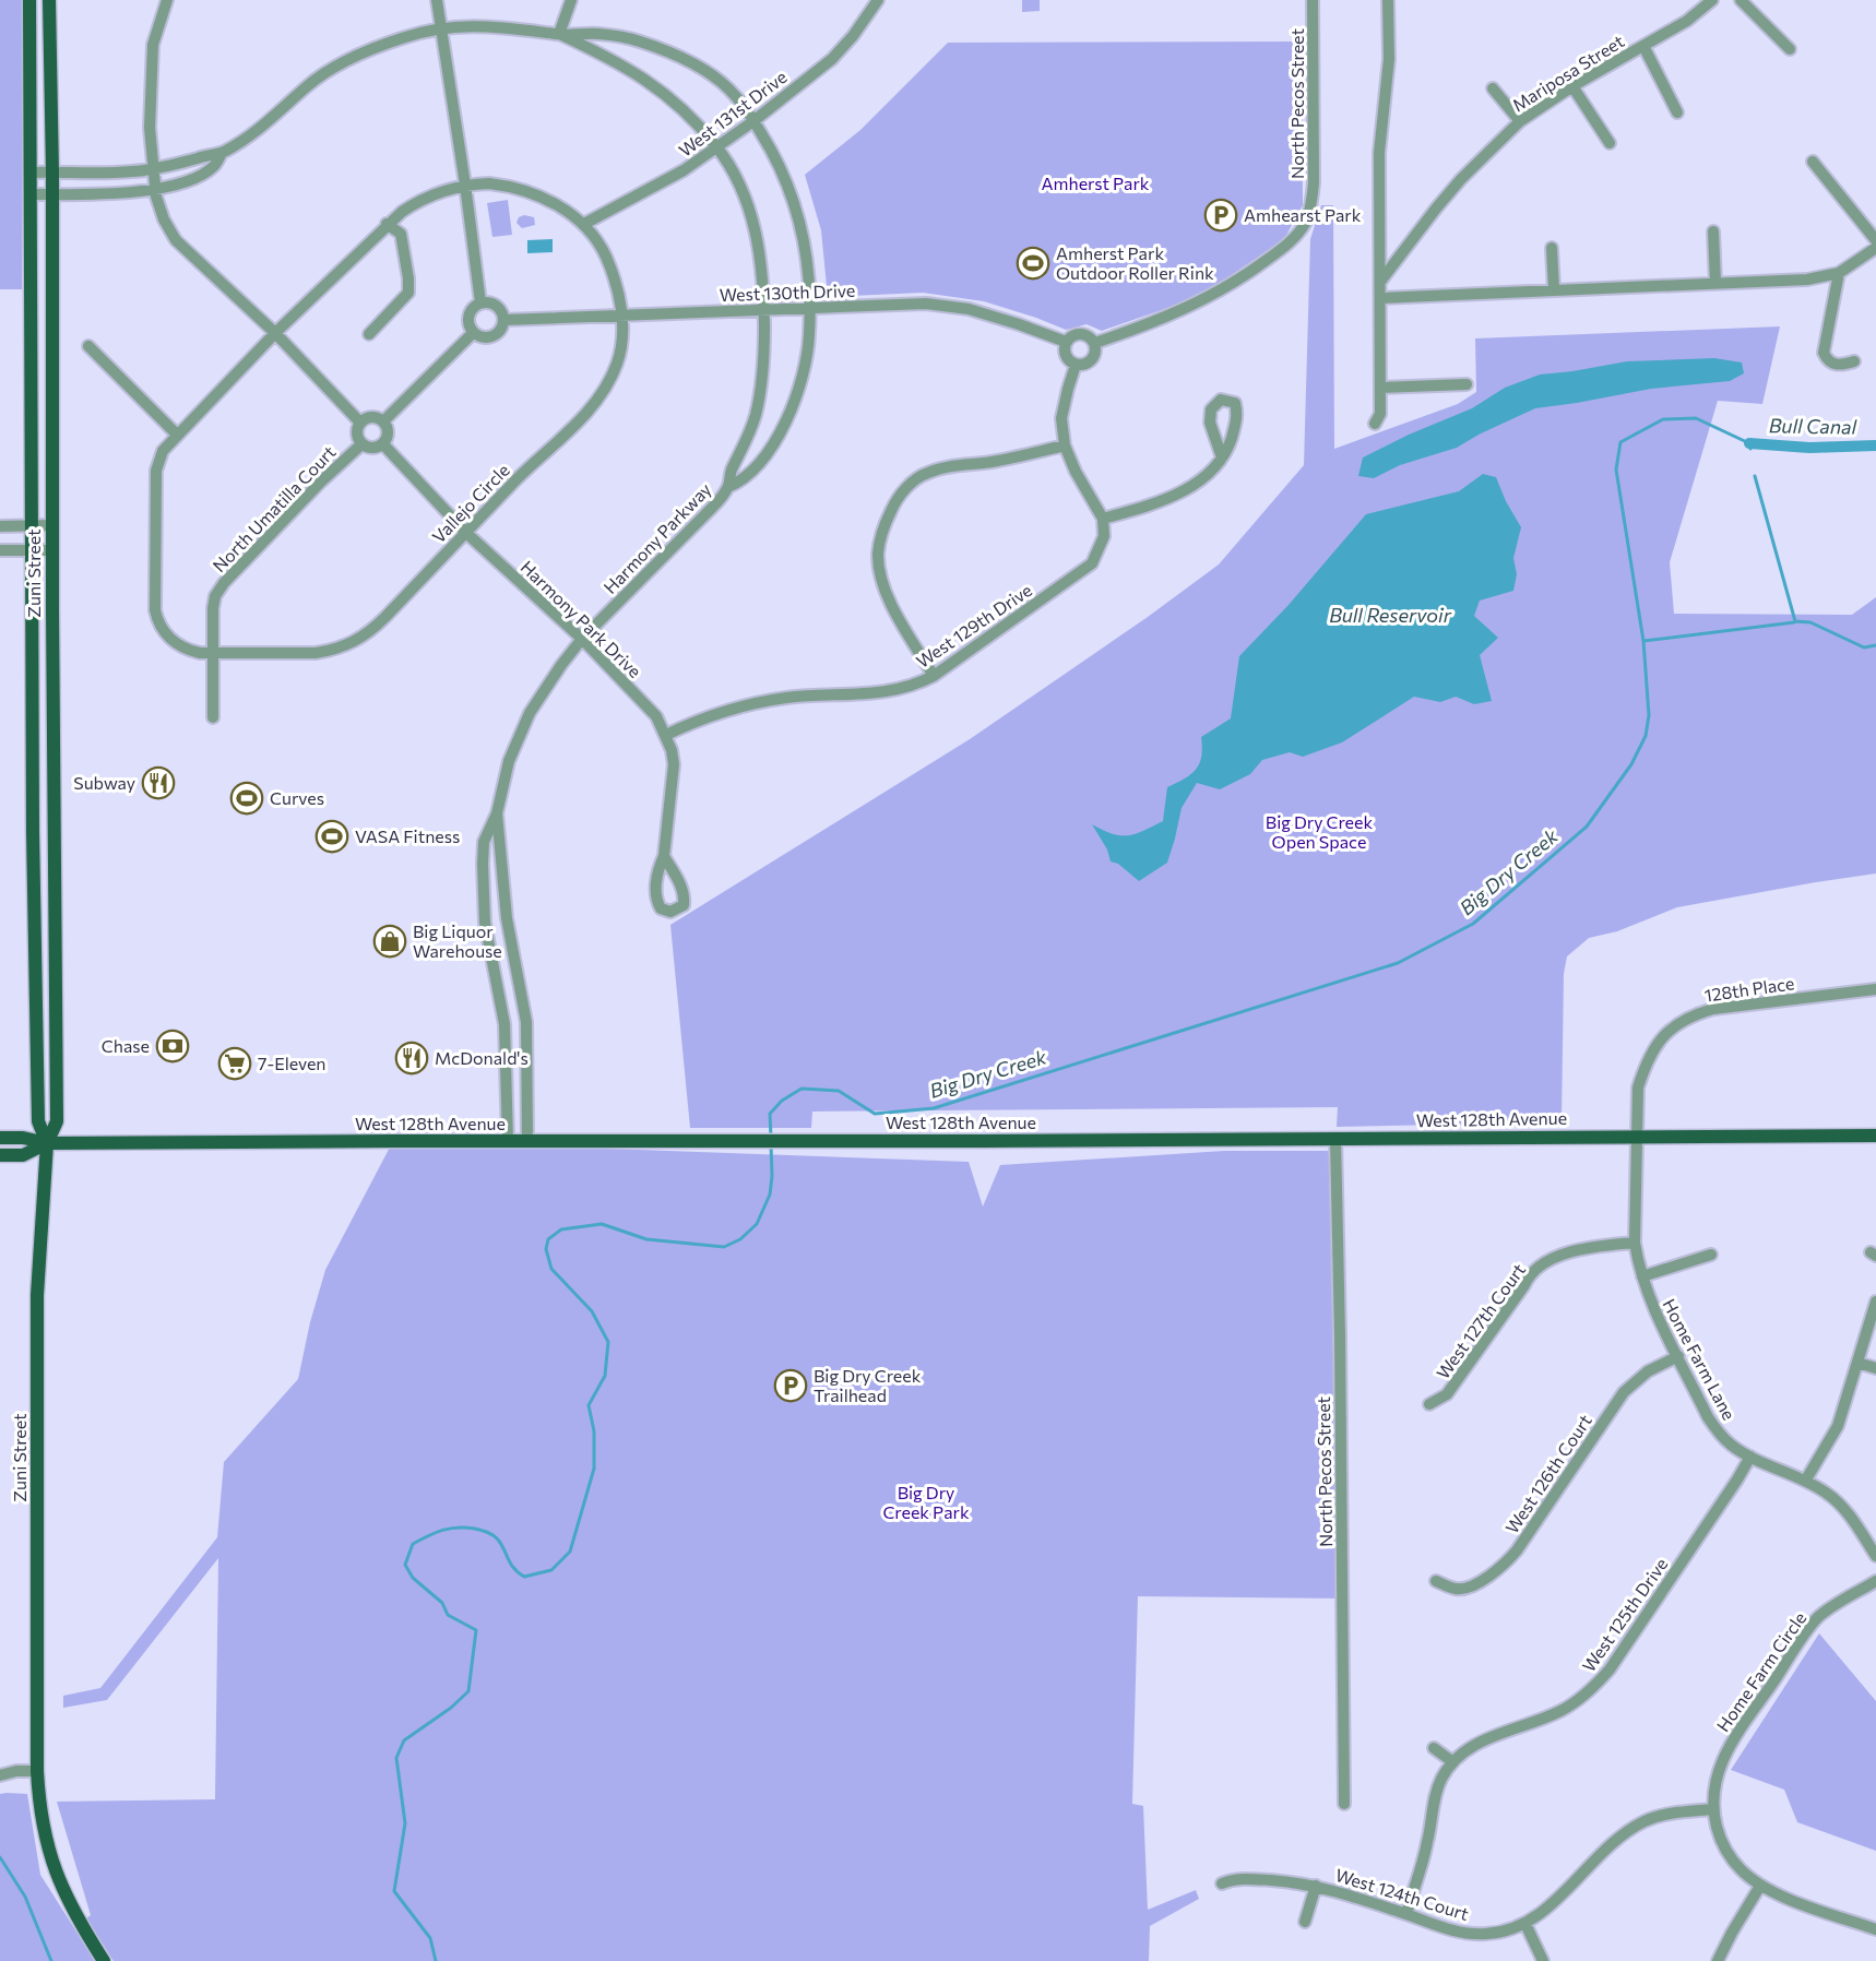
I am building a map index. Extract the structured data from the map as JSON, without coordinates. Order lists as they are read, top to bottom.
{
  "streets": {
    "main road": ["Zuni Street", "West 128th Avenue"],
    "street": [
      "Mariposa Street",
      "North Pecos Street",
      "West 131st Drive",
      "West 130th Drive",
      "Vallejo Circle",
      "North Umatilla Court",
      "Harmony Parkway",
      "Harmony Park Drive",
      "West 129th Drive",
      "128th Place",
      "West 127th Court",
      "Home Farm Lane",
      "West 126th Court",
      "West 125th Drive",
      "Home Farm Circle",
      "West 124th Court"
    ]
  },
  "crossings": [
    ["North Pecos Street", "West 130th Drive"],
    ["North Pecos Street", "West 128th Avenue"],
    ["West 131st Drive", "Vallejo Circle"],
    ["West 131st Drive", "Harmony Parkway"],
    ["West 130th Drive", "Vallejo Circle"],
    ["West 130th Drive", "Harmony Parkway"],
    ["Vallejo Circle", "North Umatilla Court"],
    ["Vallejo Circle", "Harmony Park Drive"],
    ["North Umatilla Court", "Harmony Park Drive"],
    ["Harmony Parkway", "Zuni Street"],
    ["Harmony Parkway", "Harmony Park Drive"],
    ["Harmony Parkway", "West 128th Avenue"],
    ["Zuni Street", "West 128th Avenue"],
    ["Harmony Park Drive", "West 129th Drive"],
    ["128th Place", "West 128th Avenue"],
    ["128th Place", "Home Farm Lane"],
    ["West 128th Avenue", "Home Farm Lane"],
    ["West 127th Court", "Home Farm Lane"],
    ["Home Farm Lane", "West 126th Court"],
    ["Home Farm Lane", "West 125th Drive"],
    ["West 125th Drive", "West 124th Court"],
    ["Home Farm Circle", "West 124th Court"]
  ],
  "water": ["Bull Canal", "Bull Reservoir", "Big Dry Creek"],
  "parks": ["Amherst Park", "Big Dry Creek Open Space", "Big Dry Creek Park"],
  "places": {
    "parking": ["Amhearst Park", "Big Dry Creek Trailhead"],
    "sports": ["Amherst Park Outdoor Roller Rink", "Curves", "VASA Fitness"],
    "restaurant": ["Subway", "McDonald's"],
    "shop": ["Big Liquor Warehouse"],
    "bank": ["Chase"],
    "supermarket": ["7-Eleven"]
  }
}
